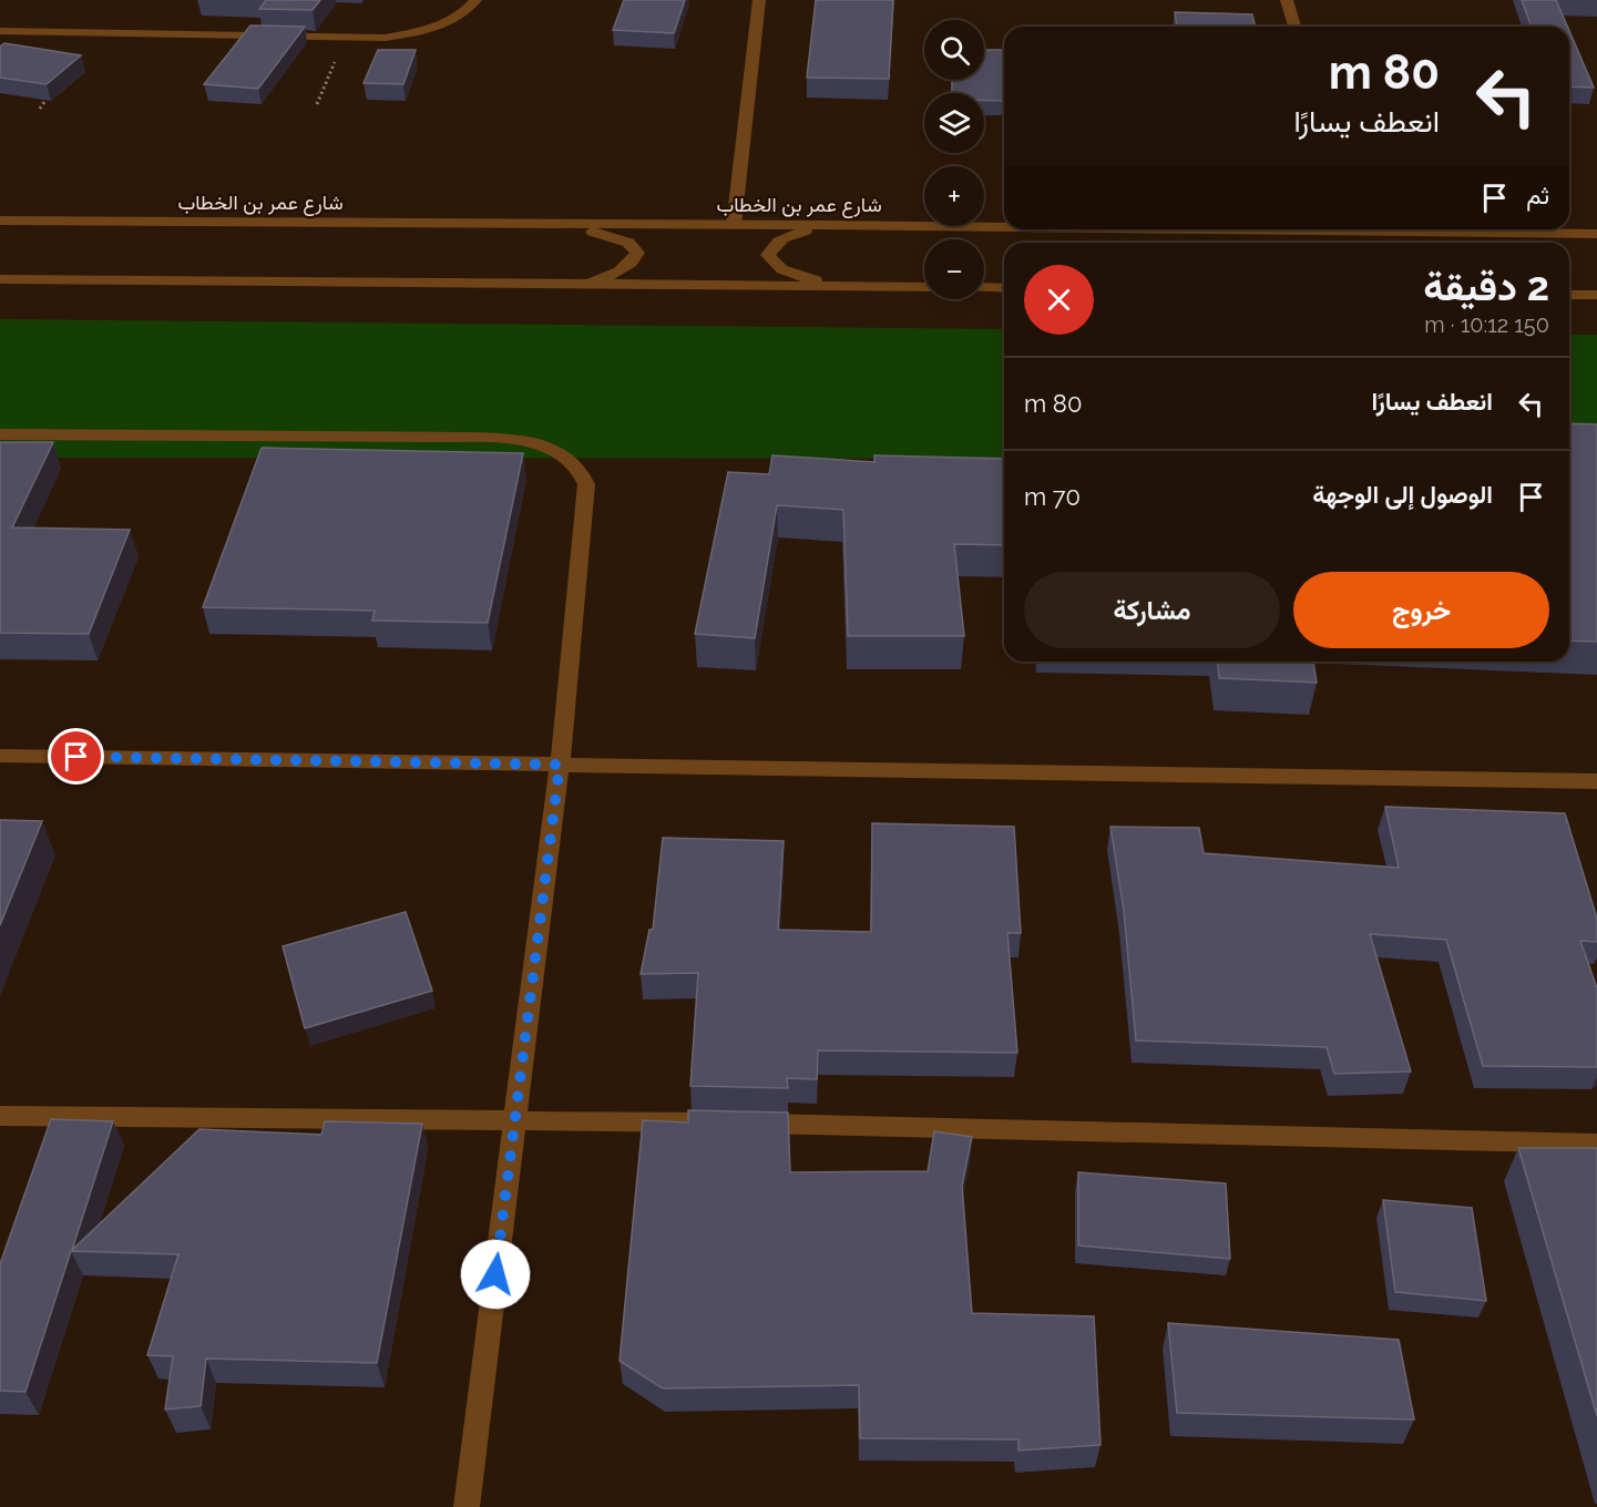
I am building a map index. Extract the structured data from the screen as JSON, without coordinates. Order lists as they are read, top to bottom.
{
  "streets": {
    "street": ["شارع عمر بن الخطاب"]
  },
  "page": {
    "map_buttons": ["+", "−"],
    "turn": ["80 m", "انعطف يسارًا"],
    "then": "ثم",
    "heading": ["2 دقيقة", "150 m · 10:12"],
    "list": [
      {
        "name": "انعطف يسارًا",
        "value": "80 m"
      },
      {
        "name": "الوصول إلى الوجهة",
        "value": "70 m"
      }
    ],
    "buttons": ["خروج", "مشاركة"]
  }
}
